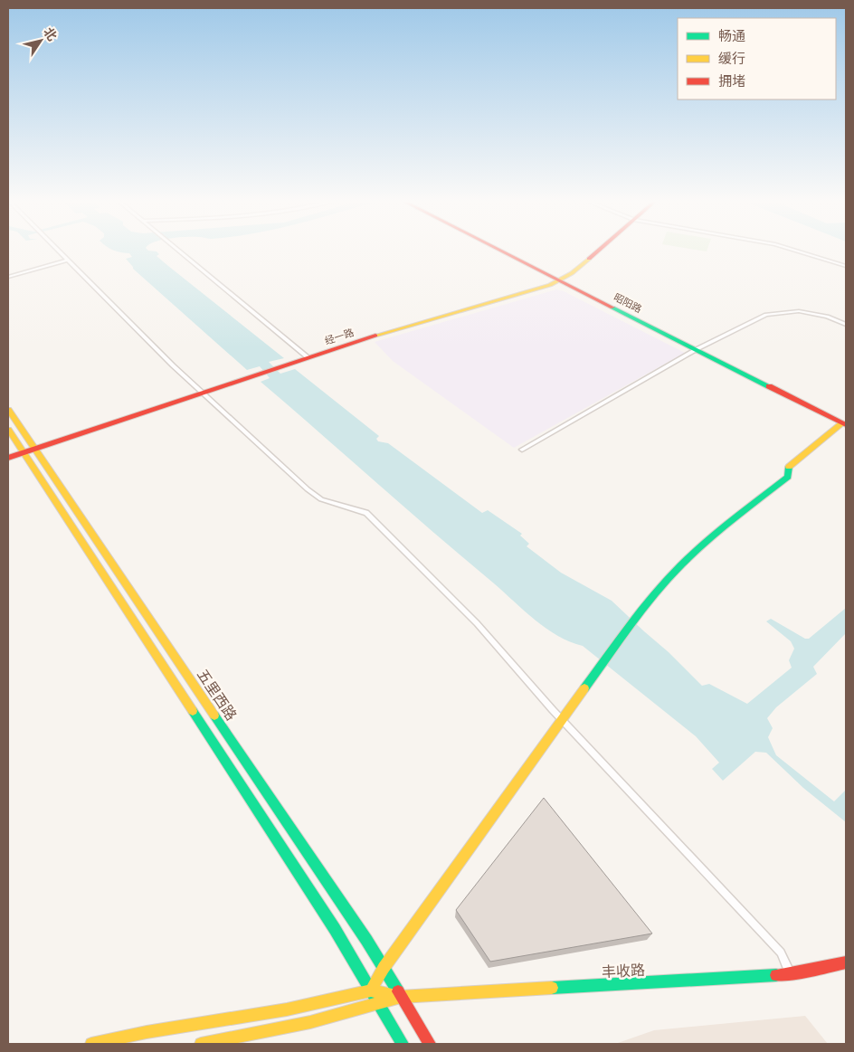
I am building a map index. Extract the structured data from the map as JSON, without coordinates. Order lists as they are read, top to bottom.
{
  "streets": {
    "main road": [
      "昭阳路",
      "经一路",
      "五里西路",
      "丰收路"
    ]
  },
  "crossings": [
    ["昭阳路", "经一路"],
    ["经一路", "五里西路"],
    ["五里西路", "丰收路"]
  ],
  "legend": ["畅通", "缓行", "拥堵"],
  "north": "top right"
}
